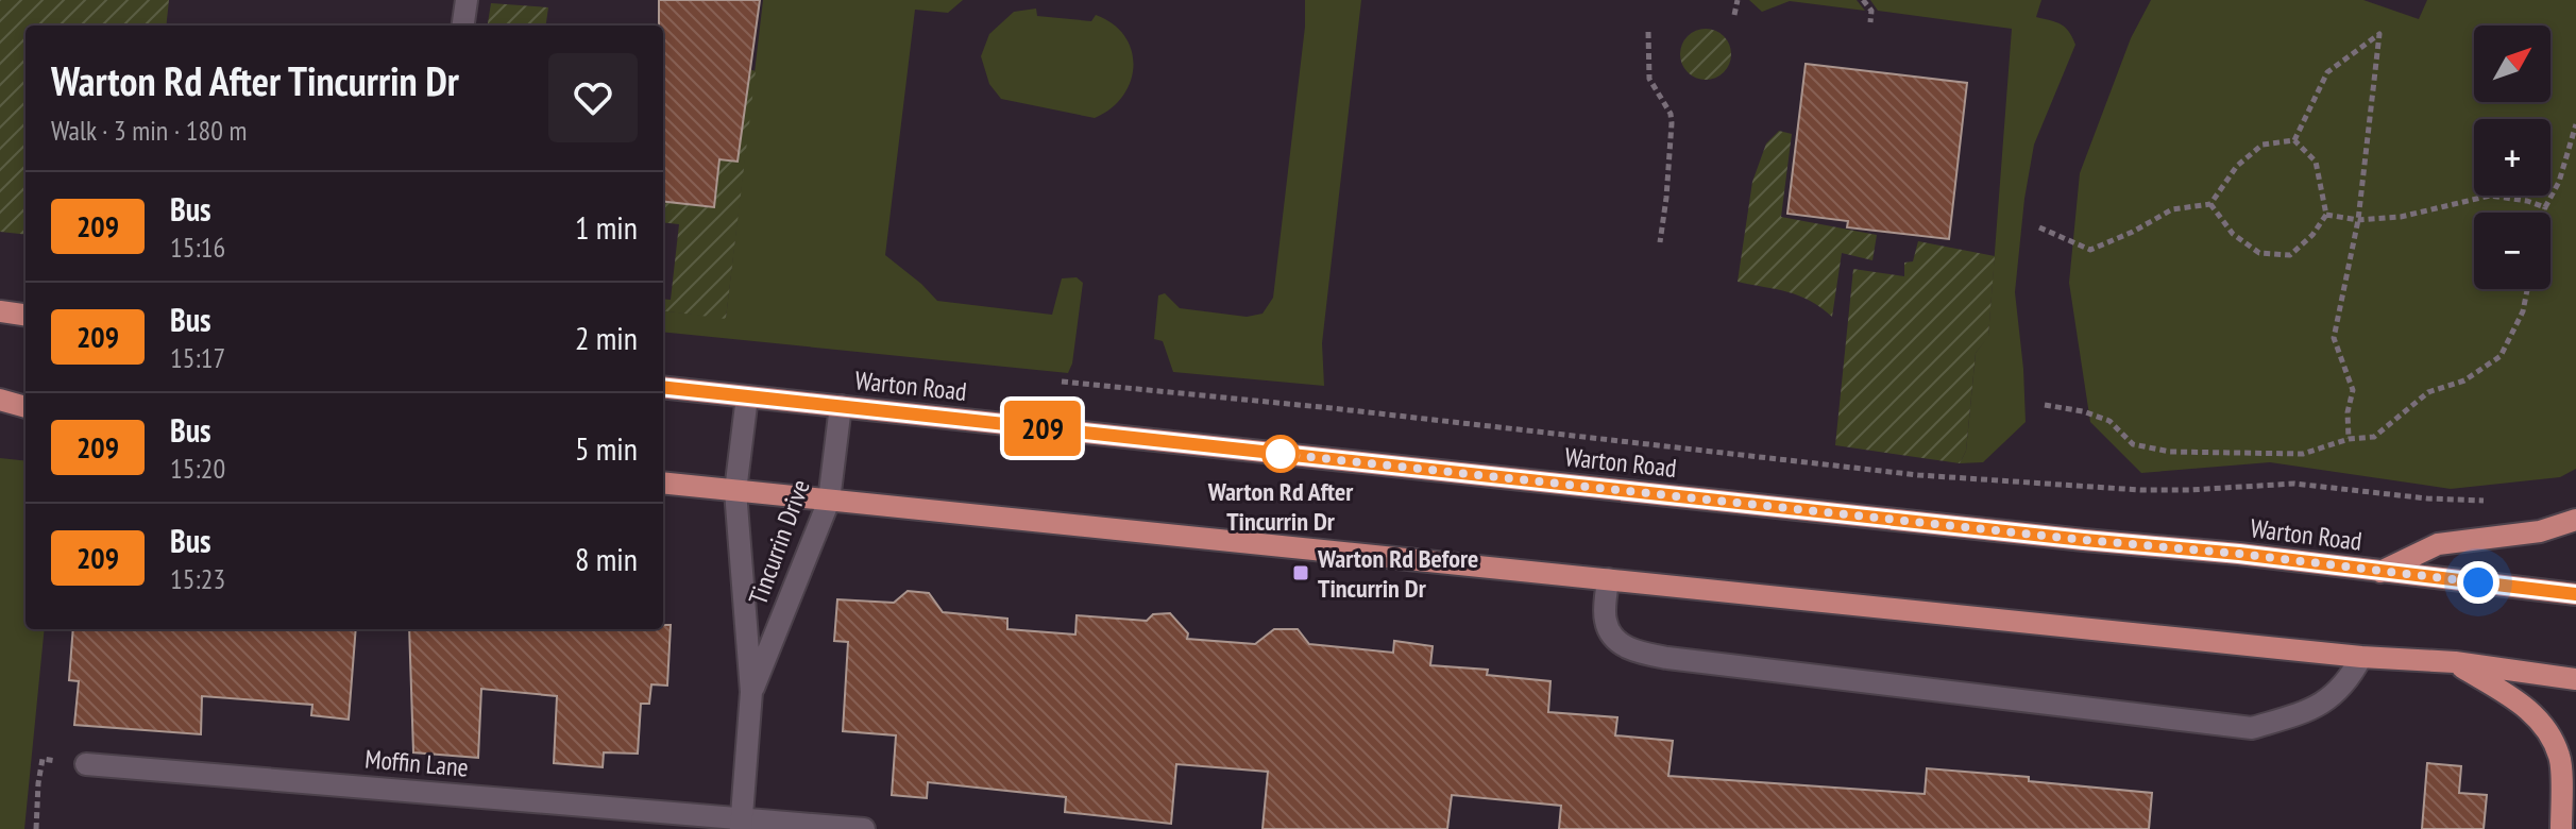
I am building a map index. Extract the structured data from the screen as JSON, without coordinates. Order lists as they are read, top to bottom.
{
  "streets": {
    "main road": ["Warton Road"],
    "street": ["Tincurrin Drive", "Moffin Lane"]
  },
  "crossings": [
    ["Warton Road", "Tincurrin Drive"],
    ["Tincurrin Drive", "Moffin Lane"]
  ],
  "places": {
    "other": ["Warton Rd After Tincurrin Dr"],
    "transit": ["Warton Rd Before Tincurrin Dr"]
  },
  "lines": ["bus line 209"],
  "north": "top right",
  "page": {
    "on_map": "209",
    "map_buttons": ["+", "−"],
    "heading": ["Warton Rd After Tincurrin Dr", "Walk · 3 min · 180 m"],
    "list": [
      {
        "mark": "209",
        "name": "Bus",
        "note": "15:16",
        "value": "1 min"
      },
      {
        "mark": "209",
        "name": "Bus",
        "note": "15:17",
        "value": "2 min"
      },
      {
        "mark": "209",
        "name": "Bus",
        "note": "15:20",
        "value": "5 min"
      },
      {
        "mark": "209",
        "name": "Bus",
        "note": "15:23",
        "value": "8 min"
      }
    ]
  }
}
